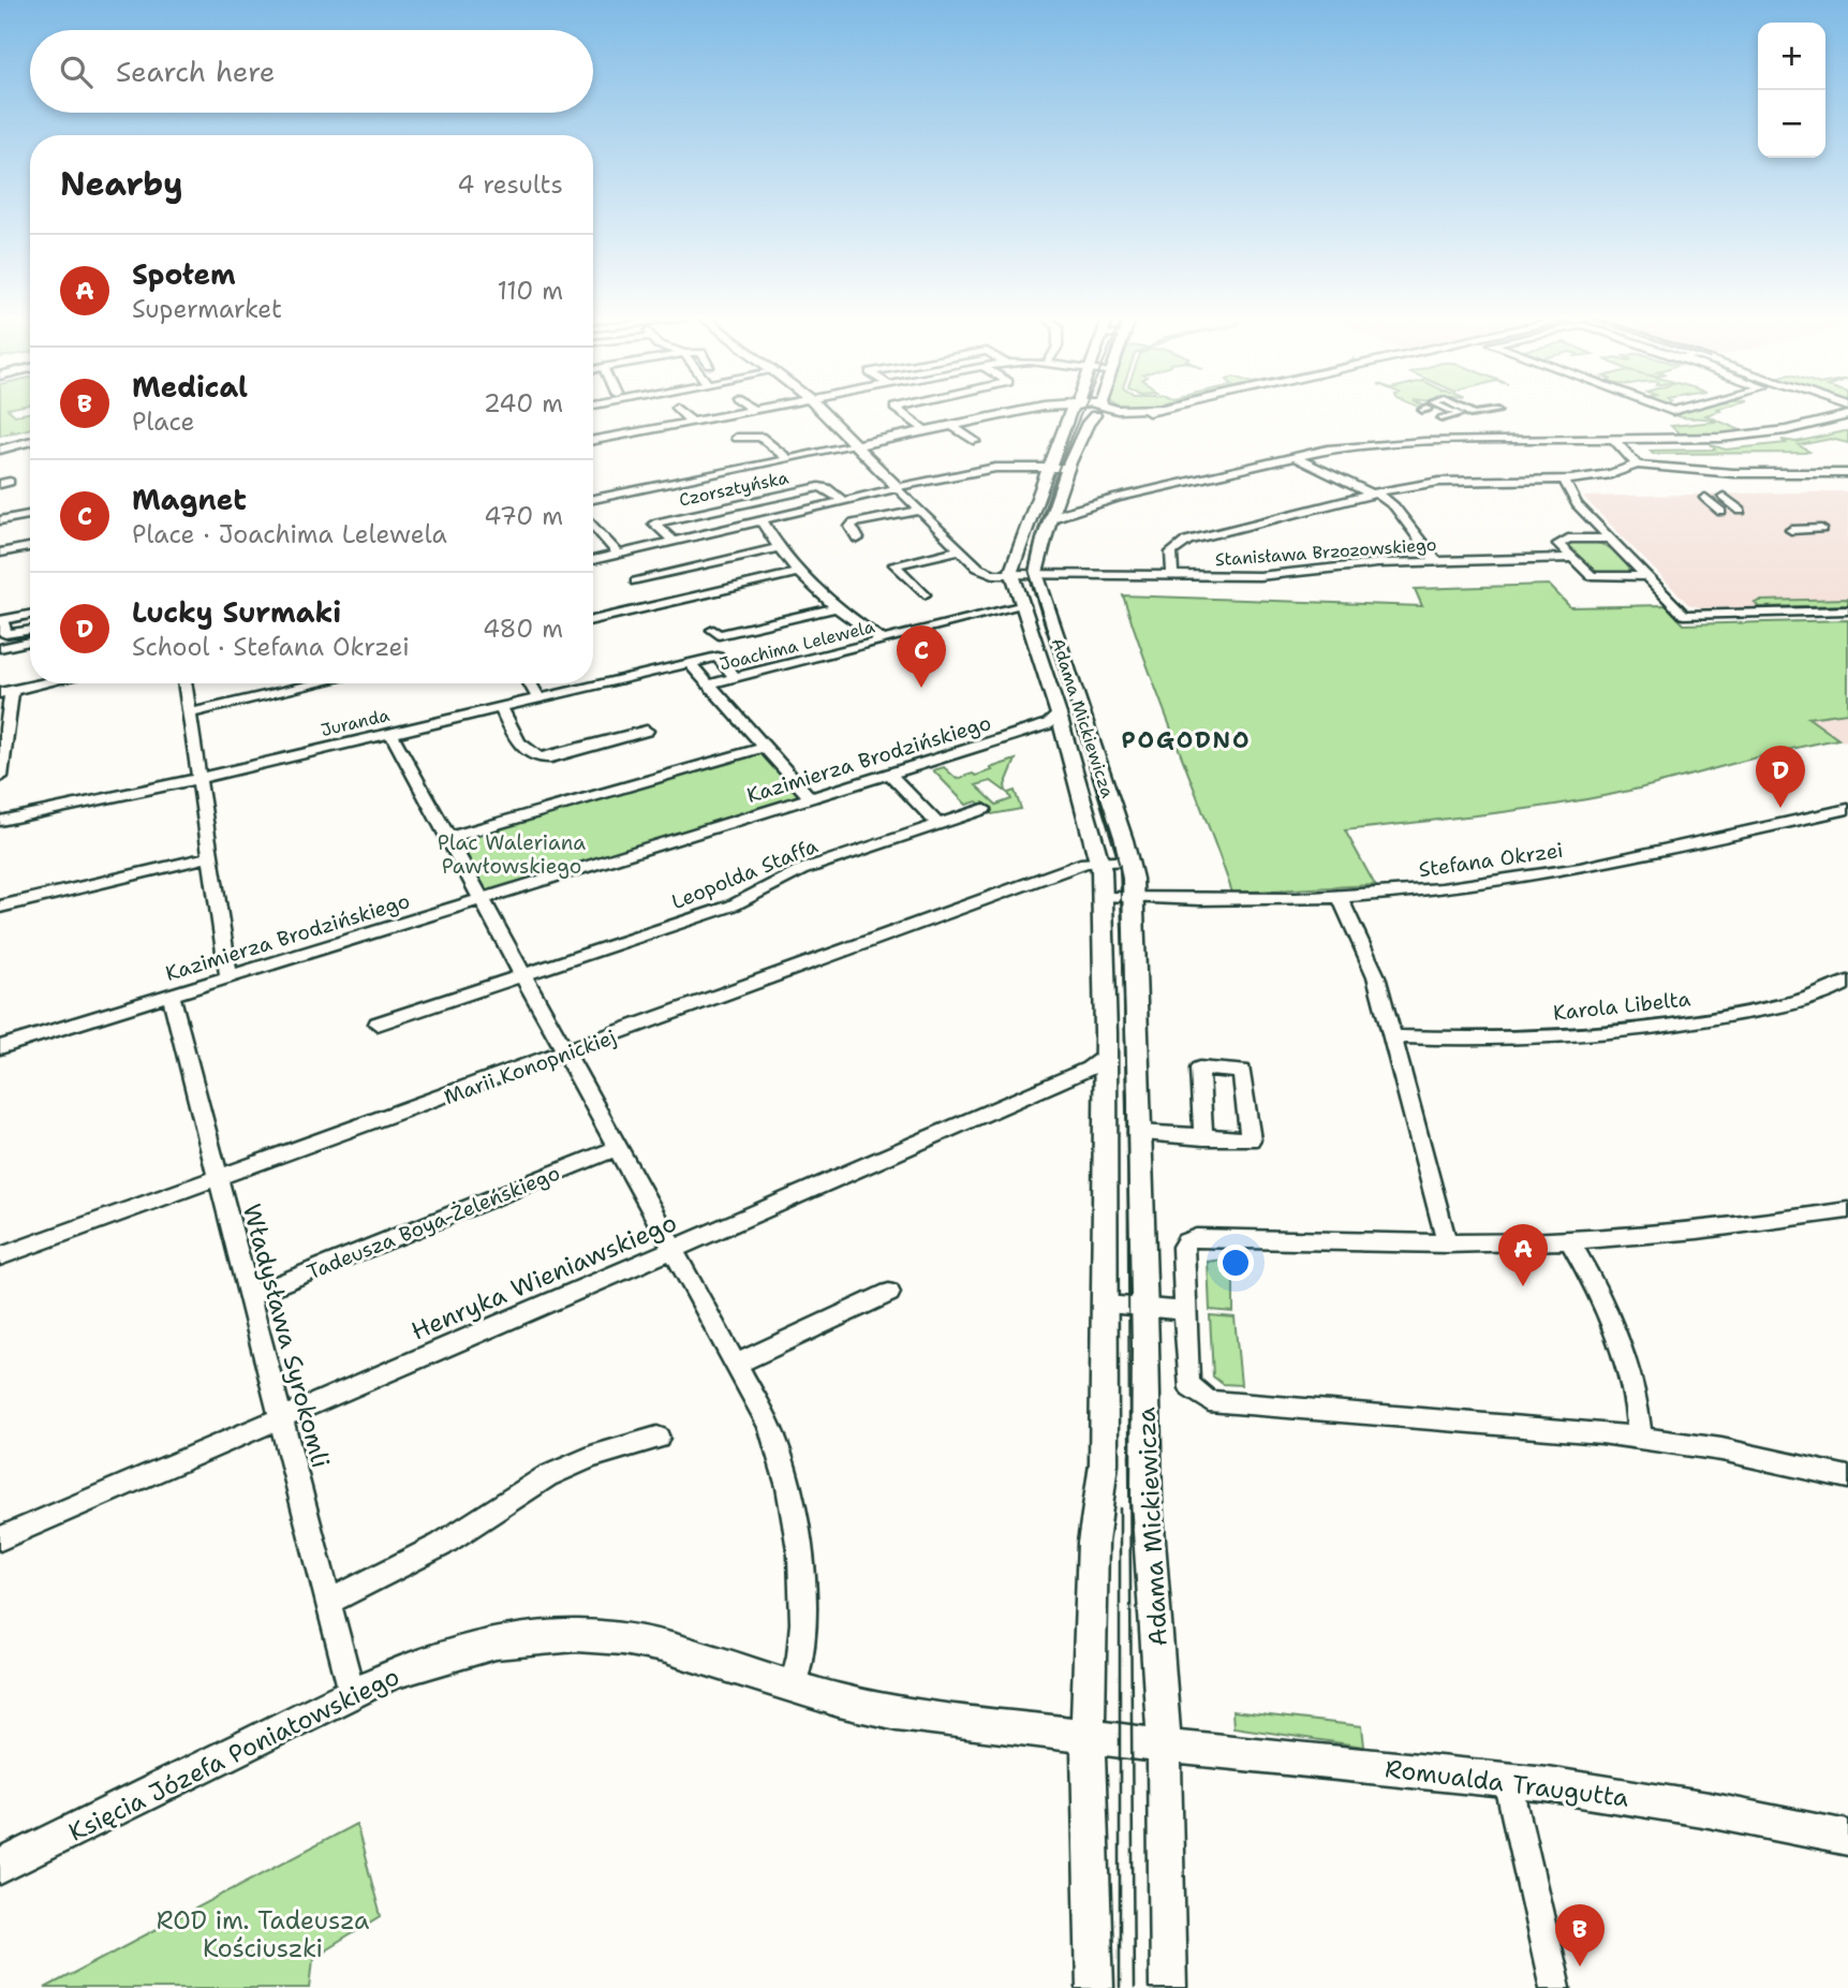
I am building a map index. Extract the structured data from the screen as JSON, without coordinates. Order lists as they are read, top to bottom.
{
  "streets": {
    "street": [
      "Czorsztyńska",
      "Stanisława Brzozowskiego",
      "Joachima Lelewela",
      "Adama Mickiewicza",
      "Juranda",
      "Kazimierza Brodzińskiego",
      "Stefana Okrzei",
      "Leopolda Staffa",
      "Karola Libelta",
      "Marii Konopnickiej",
      "Tadeusza Boya-Żeleńskiego",
      "Henryka Wieniawskiego",
      "Władysława Syrokomli",
      "Księcia Józefa Poniatowskiego",
      "Romualda Traugutta"
    ]
  },
  "crossings": [
    ["Stanisława Brzozowskiego", "Adama Mickiewicza"],
    ["Joachima Lelewela", "Adama Mickiewicza"],
    ["Joachima Lelewela", "Juranda"],
    ["Adama Mickiewicza", "Kazimierza Brodzińskiego"],
    ["Adama Mickiewicza", "Stefana Okrzei"],
    ["Adama Mickiewicza", "Marii Konopnickiej"],
    ["Adama Mickiewicza", "Henryka Wieniawskiego"],
    ["Adama Mickiewicza", "Księcia Józefa Poniatowskiego"],
    ["Adama Mickiewicza", "Romualda Traugutta"],
    ["Kazimierza Brodzińskiego", "Władysława Syrokomli"],
    ["Marii Konopnickiej", "Władysława Syrokomli"],
    ["Tadeusza Boya-Żeleńskiego", "Władysława Syrokomli"],
    ["Henryka Wieniawskiego", "Władysława Syrokomli"],
    ["Władysława Syrokomli", "Księcia Józefa Poniatowskiego"]
  ],
  "districts": ["POGODNO"],
  "parks": ["Plac Waleriana Pawłowskiego", "ROD im. Tadeusza Kościuszki"],
  "page": {
    "map_buttons": ["+", "−"],
    "search": "Search here",
    "heading": ["Nearby", "4 results"],
    "list": [
      {
        "mark": "A",
        "name": "Społem",
        "note": "Supermarket",
        "value": "110 m"
      },
      {
        "mark": "B",
        "name": "Medical",
        "note": "Place",
        "value": "240 m"
      },
      {
        "mark": "C",
        "name": "Magnet",
        "note": "Place · Joachima Lelewela",
        "value": "470 m"
      },
      {
        "mark": "D",
        "name": "Lucky Surmaki",
        "note": "School · Stefana Okrzei",
        "value": "480 m"
      }
    ],
    "pins": [
      "C",
      "D",
      "A",
      "B"
    ]
  }
}
